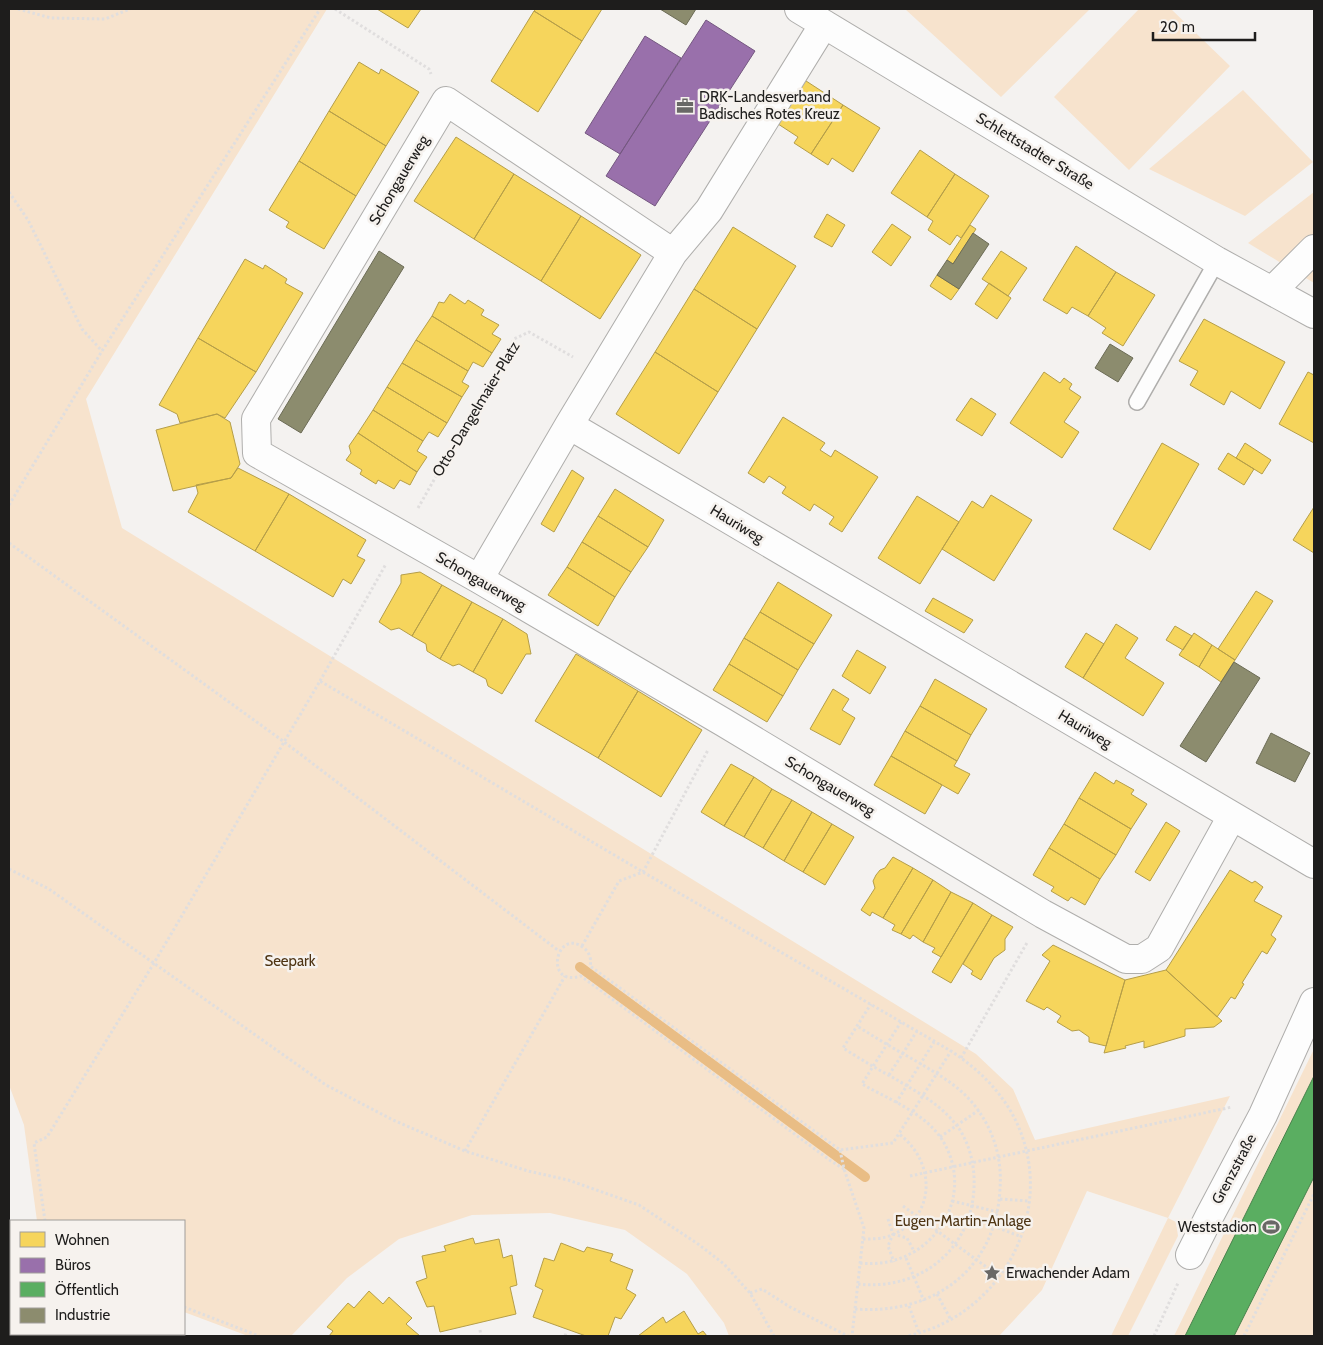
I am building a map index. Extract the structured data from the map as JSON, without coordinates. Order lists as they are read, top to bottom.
{
  "streets": {
    "street": [
      "Schlettstadter Straße",
      "Schongauerweg",
      "Hauriweg",
      "Grenzstraße"
    ],
    "path": ["Otto-Dangelmaier-Platz"]
  },
  "crossings": [
    ["Schongauerweg", "Otto-Dangelmaier-Platz"],
    ["Schongauerweg", "Hauriweg"]
  ],
  "parks": ["Seepark", "Eugen-Martin-Anlage"],
  "places": {
    "office": ["DRK-Landesverband Badisches Rotes Kreuz"],
    "sports": ["Weststadion"],
    "place": ["Erwachender Adam"]
  },
  "legend": [
    "Wohnen",
    "Büros",
    "Öffentlich",
    "Industrie"
  ],
  "scale_bar": "20 m"
}
